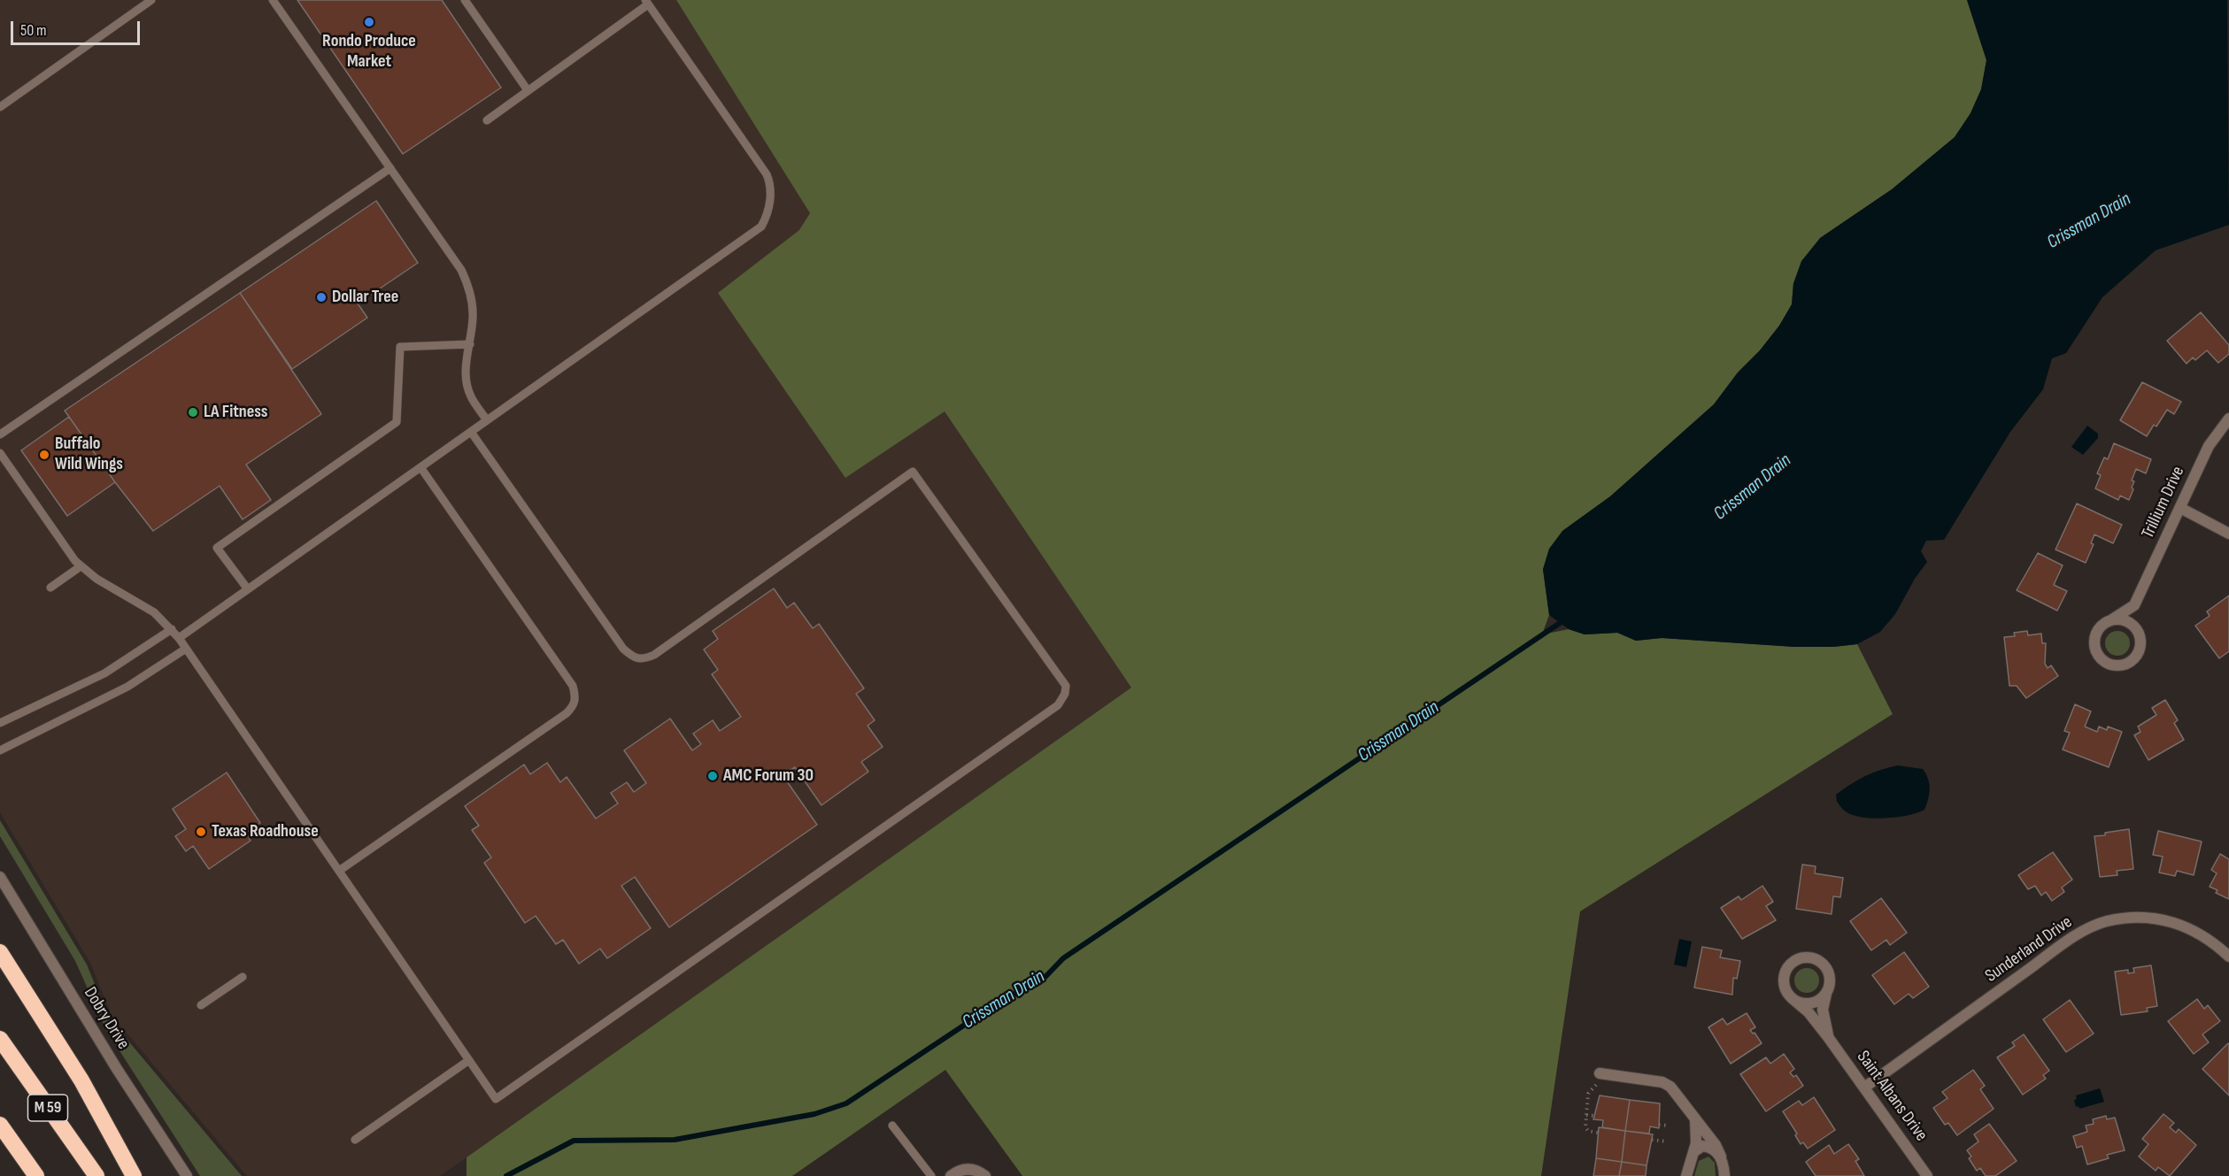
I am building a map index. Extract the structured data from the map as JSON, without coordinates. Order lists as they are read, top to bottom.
{
  "streets": {
    "highway": ["M 59"],
    "street": [
      "Trillium Drive",
      "Sunderland Drive",
      "Dobry Drive",
      "Saint Albans Drive"
    ]
  },
  "crossings": [
    ["Sunderland Drive", "Saint Albans Drive"]
  ],
  "water": ["Crissman Drain"],
  "places": [
    "Rondo Produce Market",
    "Dollar Tree",
    "LA Fitness",
    "Buffalo Wild Wings",
    "AMC Forum 30",
    "Texas Roadhouse"
  ],
  "scale_bar": "50 m"
}
